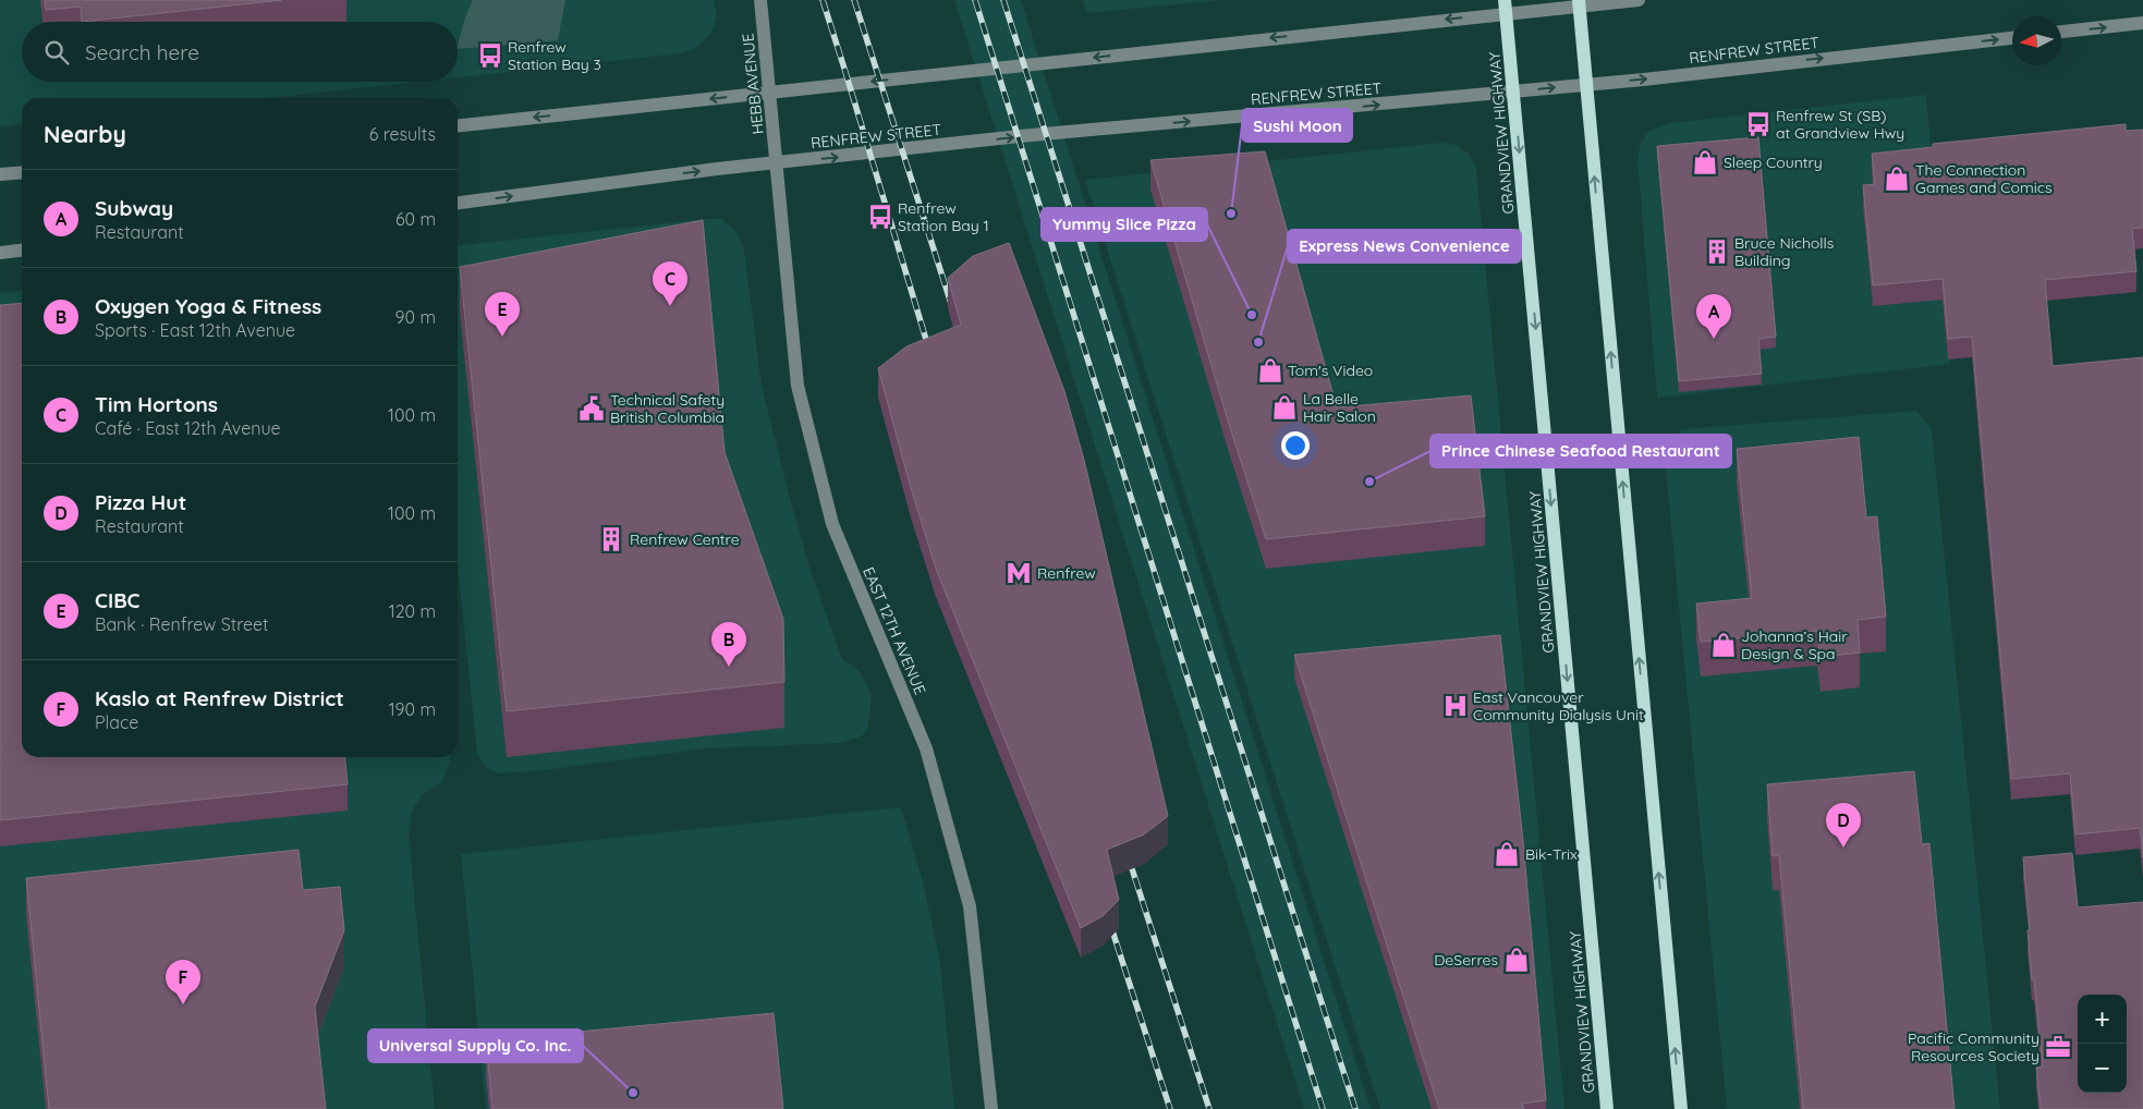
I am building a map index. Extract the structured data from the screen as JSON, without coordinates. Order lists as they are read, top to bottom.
{
  "streets": {
    "main road": ["GRANDVIEW HIGHWAY"],
    "street": ["RENFREW STREET", "HEBB AVENUE", "EAST 12TH AVENUE"]
  },
  "crossings": [
    ["RENFREW STREET", "HEBB AVENUE"],
    ["RENFREW STREET", "GRANDVIEW HIGHWAY"],
    ["RENFREW STREET", "EAST 12TH AVENUE"],
    ["HEBB AVENUE", "EAST 12TH AVENUE"]
  ],
  "places": {
    "bus stop": ["Renfrew Station Bay 3", "Renfrew St (SB) at Grandview Hwy", "Renfrew Station Bay 1"],
    "shop": [
      "Sleep Country",
      "The Connection Games and Comics",
      "Tom's Video",
      "La Belle Hair Salon",
      "Johanna’s Hair Design & Spa",
      "Bik-Trix",
      "DeSerres"
    ],
    "other": [
      "Sushi Moon",
      "Yummy Slice Pizza",
      "Express News Convenience",
      "Prince Chinese Seafood Restaurant",
      "Universal Supply Co. Inc."
    ],
    "building": ["Bruce Nicholls Building", "Renfrew Centre"],
    "public building": ["Technical Safety British Columbia"],
    "metro station": ["Renfrew"],
    "hospital": ["East Vancouver Community Dialysis Unit"],
    "office": ["Pacific Community Resources Society"]
  },
  "north": "left",
  "page": {
    "search": "Search here",
    "heading": ["Nearby", "6 results"],
    "list": [
      {
        "mark": "A",
        "name": "Subway",
        "note": "Restaurant",
        "value": "60 m"
      },
      {
        "mark": "B",
        "name": "Oxygen Yoga & Fitness",
        "note": "Sports · East 12th Avenue",
        "value": "90 m"
      },
      {
        "mark": "C",
        "name": "Tim Hortons",
        "note": "Café · East 12th Avenue",
        "value": "100 m"
      },
      {
        "mark": "D",
        "name": "Pizza Hut",
        "note": "Restaurant",
        "value": "100 m"
      },
      {
        "mark": "E",
        "name": "CIBC",
        "note": "Bank · Renfrew Street",
        "value": "120 m"
      },
      {
        "mark": "F",
        "name": "Kaslo at Renfrew District",
        "note": "Place",
        "value": "190 m"
      }
    ],
    "pins": [
      "C",
      "E",
      "A",
      "B",
      "D",
      "F"
    ],
    "map_buttons": ["+", "−"]
  }
}
